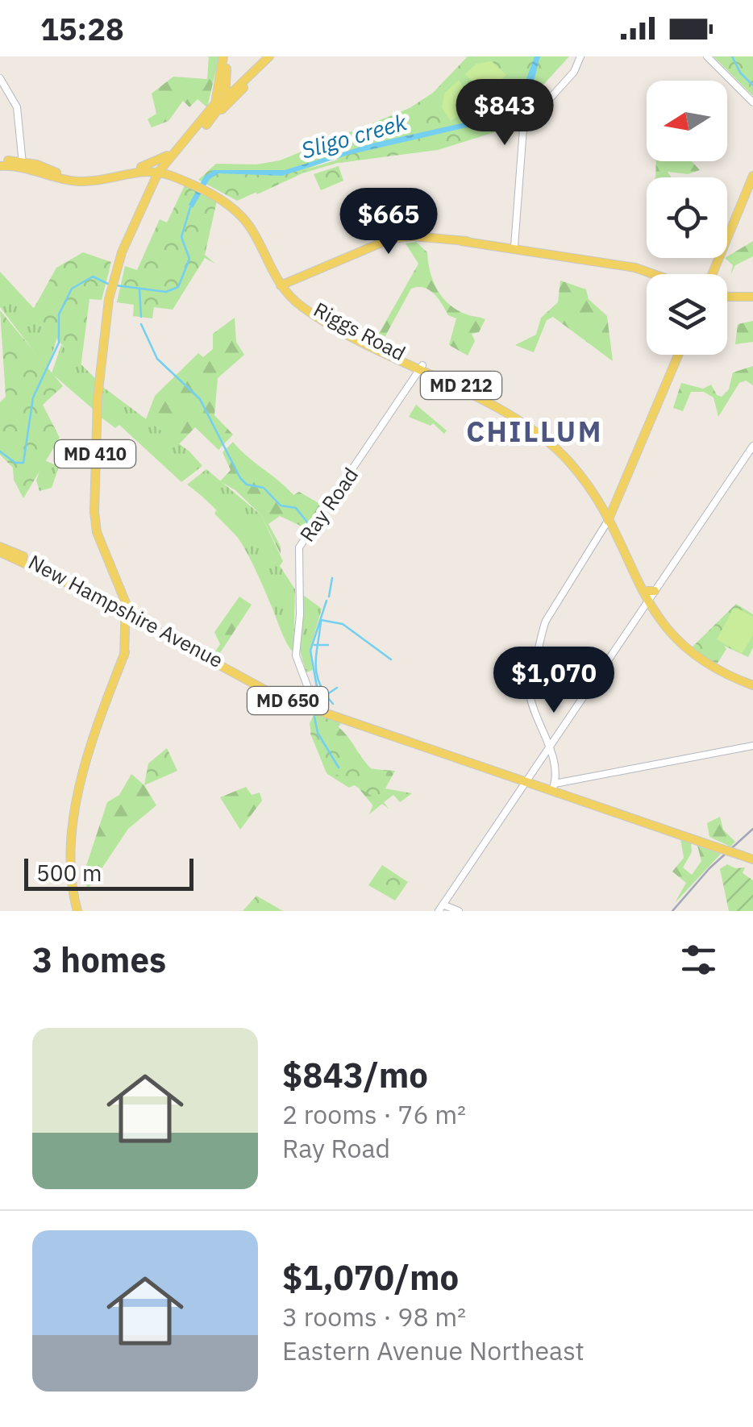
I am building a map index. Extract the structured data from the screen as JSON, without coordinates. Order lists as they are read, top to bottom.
{
  "streets": {
    "main road": [
      "Riggs Road",
      "MD 212",
      "MD 410",
      "New Hampshire Avenue",
      "MD 650"
    ],
    "street": ["Ray Road"]
  },
  "crossings": [
    ["Riggs Road", "MD 410"],
    ["Riggs Road", "Ray Road"],
    ["MD 410", "New Hampshire Avenue"],
    ["Ray Road", "New Hampshire Avenue"]
  ],
  "districts": ["CHILLUM"],
  "water": ["Sligo creek"],
  "scale_bar": "500 m",
  "north": "left",
  "page": {
    "status": "15:28",
    "price": ["$843", "$665", "$1,070"],
    "scale": "500 m",
    "heading": "3 homes",
    "list": [
      {
        "name": "$843/mo",
        "note": "2 rooms · 76 m² · Ray Road"
      },
      {
        "name": "$1,070/mo",
        "note": "3 rooms · 98 m² · Eastern Avenue Northeast"
      }
    ]
  }
}
